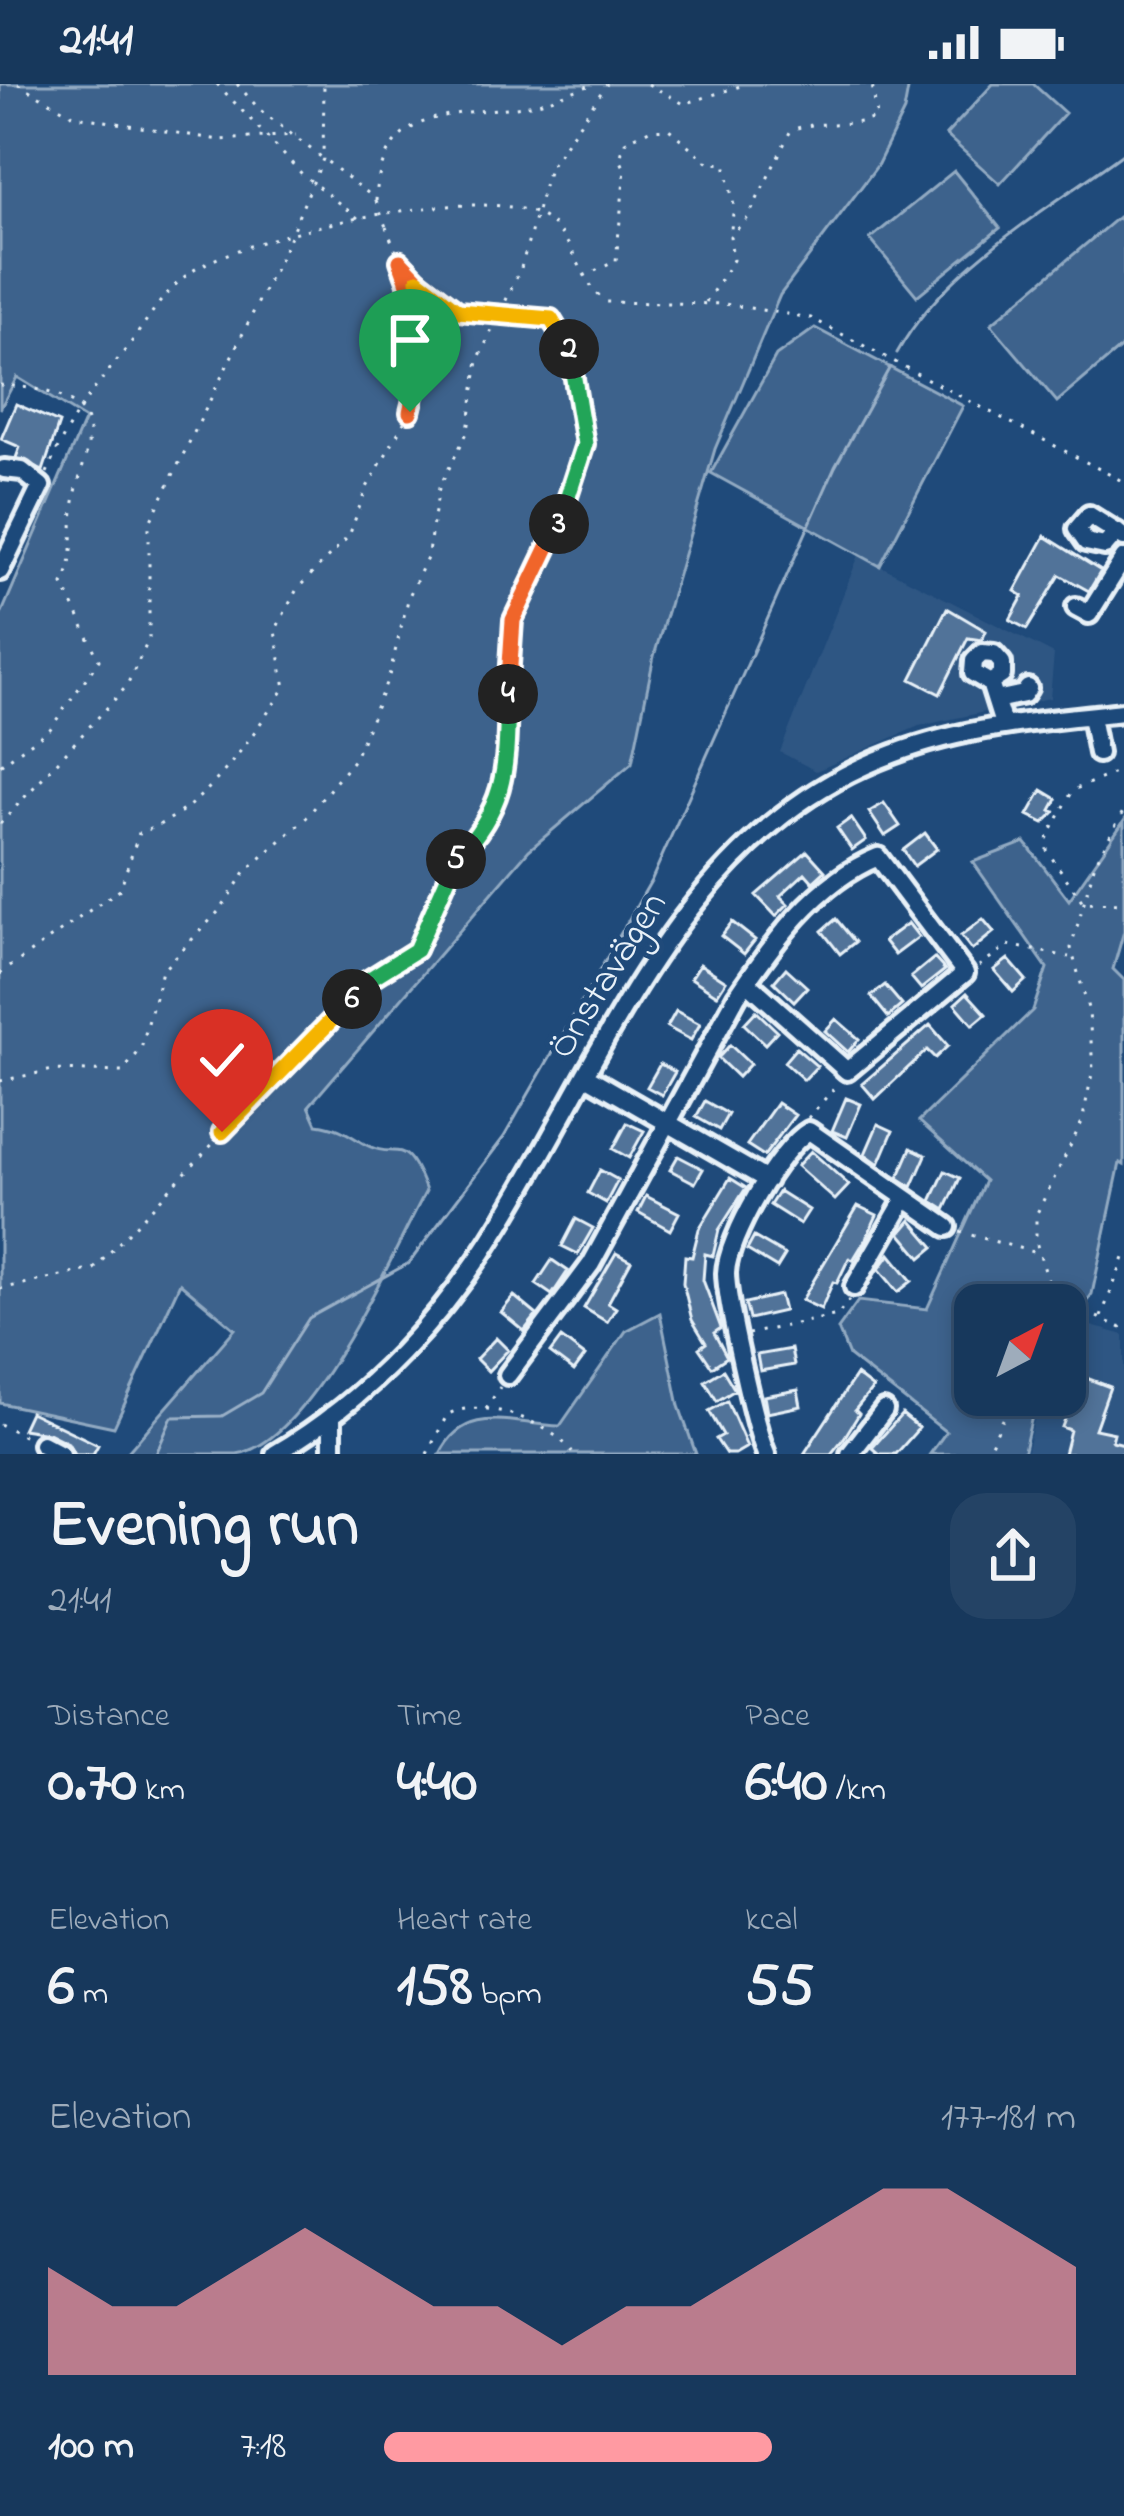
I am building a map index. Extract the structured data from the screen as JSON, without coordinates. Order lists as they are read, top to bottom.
{
  "streets": {
    "street": ["Önstavägen"]
  },
  "north": "top right",
  "page": {
    "status": "21:41",
    "pins": [
      "2",
      "3",
      "4",
      "5",
      "6"
    ],
    "heading": ["Evening run", "21:41"],
    "stats": [
      ["Distance", "0.70 km"],
      ["Time", "4:40"],
      ["Pace", "6:40 /km"],
      ["Elevation", "6 m"],
      ["Heart rate", "158 bpm"],
      ["kcal", "55"]
    ],
    "chart": ["Elevation", "177–181 m"],
    "list": [
      {
        "name": "100 m",
        "note": "7:18"
      }
    ]
  }
}
